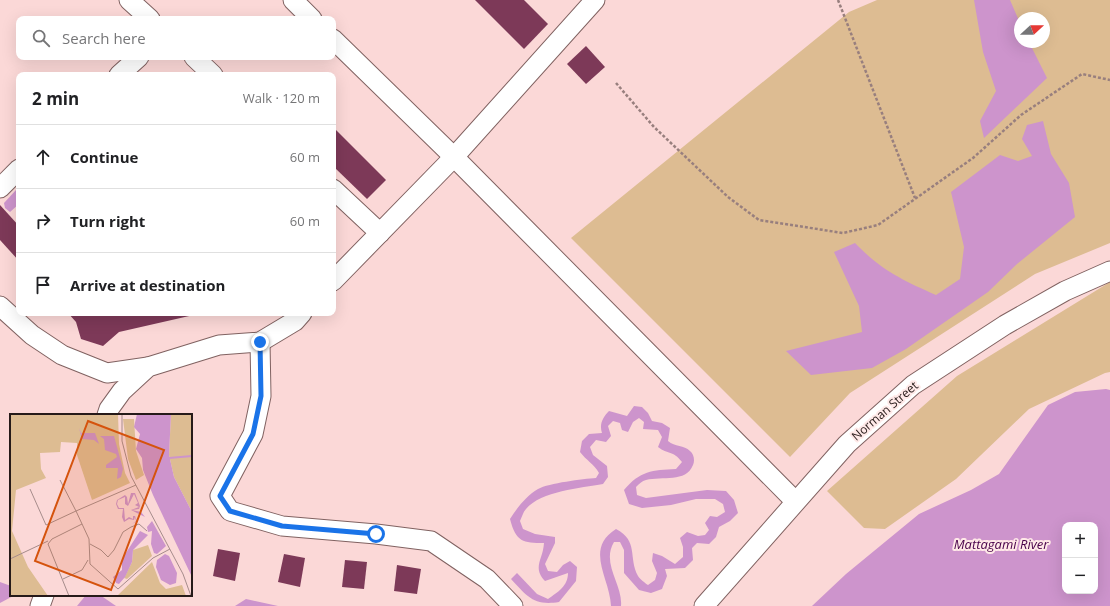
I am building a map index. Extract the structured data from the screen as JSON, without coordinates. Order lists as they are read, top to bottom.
{
  "streets": {
    "street": ["Norman Street"]
  },
  "water": ["Mattagami River"],
  "north": "right",
  "page": {
    "search": "Search here",
    "heading": ["2 min", "Walk · 120 m"],
    "list": [
      ["Continue", "60 m"],
      ["Turn right", "60 m"],
      "Arrive at destination"
    ],
    "map_buttons": ["+", "−"]
  }
}
